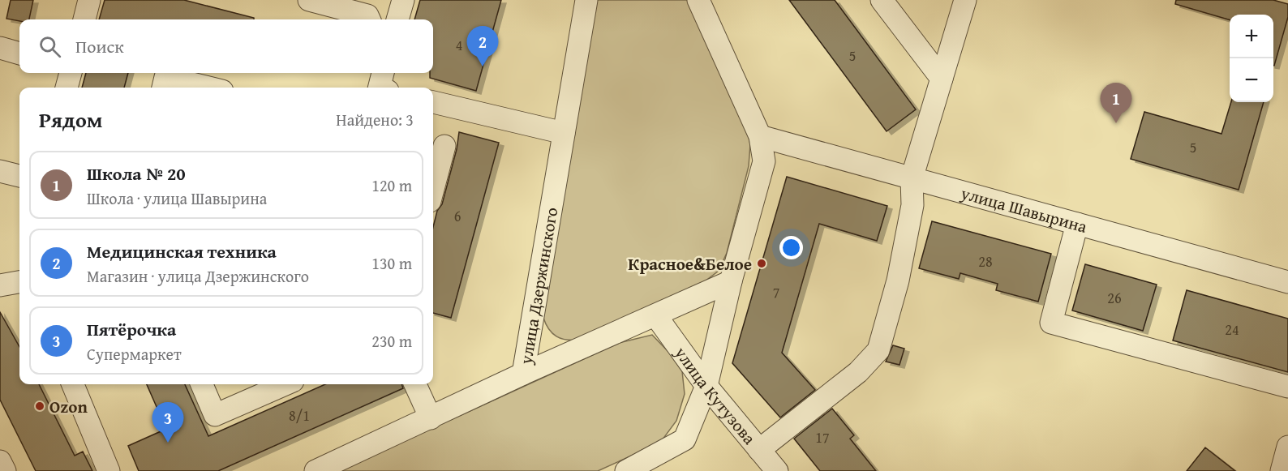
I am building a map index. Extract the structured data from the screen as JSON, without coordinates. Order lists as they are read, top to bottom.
{
  "streets": {
    "street": ["улица Шавырина", "улица Дзержинского", "улица Кутузова"]
  },
  "places": ["Красное&Белое", "Ozon"],
  "house_numbers": [
    "4",
    "5",
    "5",
    "6",
    "28",
    "7",
    "26",
    "24",
    "8/1",
    "17"
  ],
  "page": {
    "map_buttons": ["+", "−"],
    "search": "Поиск",
    "pins": ["2", "1", "3"],
    "heading": ["Рядом", "Найдено: 3"],
    "list": [
      {
        "mark": "1",
        "name": "Школа № 20",
        "note": "Школа · улица Шавырина",
        "value": "120 m"
      },
      {
        "mark": "2",
        "name": "Медицинская техника",
        "note": "Магазин · улица Дзержинского",
        "value": "130 m"
      },
      {
        "mark": "3",
        "name": "Пятёрочка",
        "note": "Супермаркет",
        "value": "230 m"
      }
    ]
  }
}
